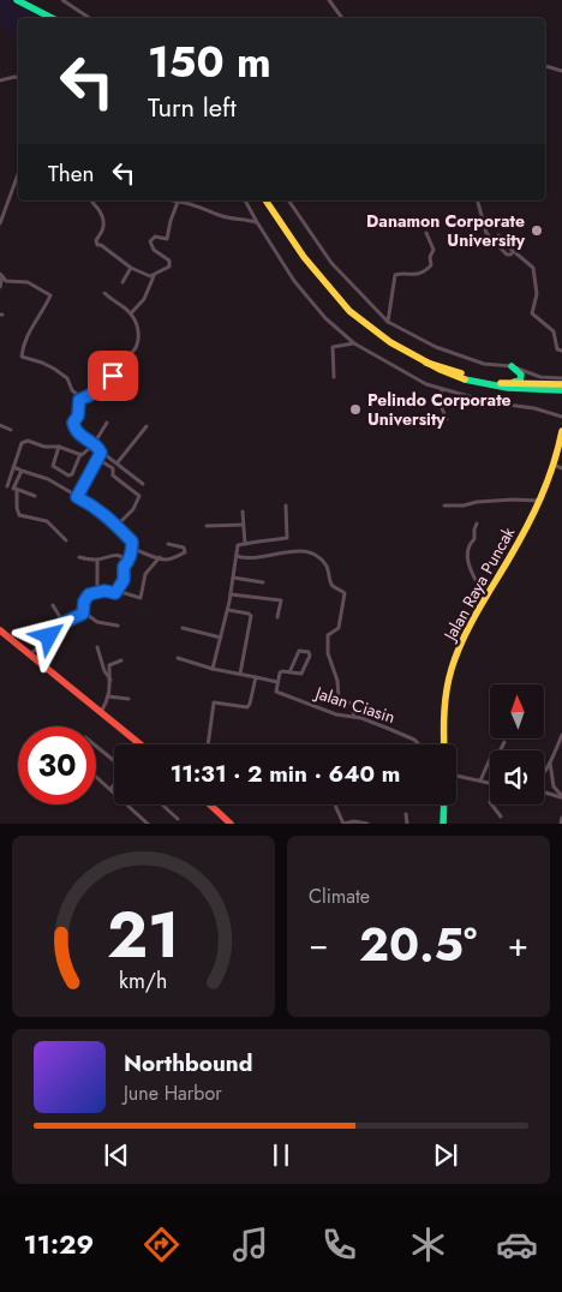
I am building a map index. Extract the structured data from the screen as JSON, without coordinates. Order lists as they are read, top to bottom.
{
  "streets": {
    "highway": ["Jalan Raya Puncak"],
    "street": ["Jalan Ciasin"]
  },
  "places": ["Danamon Corporate University", "Pelindo Corporate University"],
  "north": "top",
  "page": {
    "turn": ["150 m", "Turn left"],
    "then": "Then",
    "limit": "30",
    "trip": "11:31 · 2 min · 640 m",
    "tile": "Climate",
    "heat": ["−", "20.5°", "+"],
    "song": ["Northbound", "June Harbor"],
    "tabs": "11:29",
    "gauge": ["21", "km/h"]
  }
}
